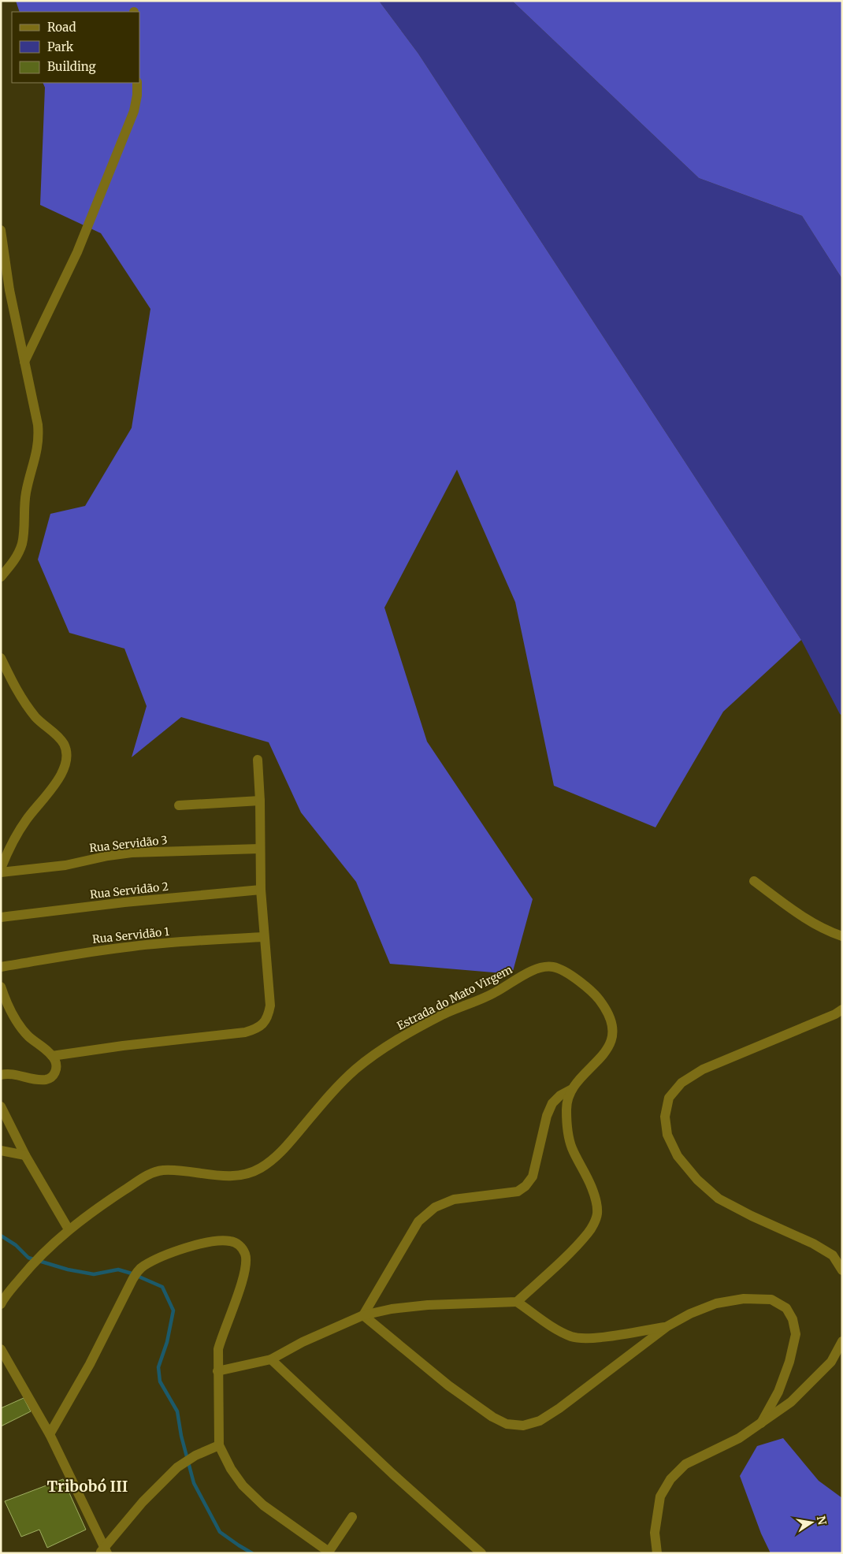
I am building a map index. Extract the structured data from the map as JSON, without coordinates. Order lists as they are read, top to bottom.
{
  "streets": {
    "street": [
      "Rua Servidão 3",
      "Rua Servidão 2",
      "Rua Servidão 1",
      "Estrada do Mato Virgem"
    ]
  },
  "districts": ["Tribobó III"],
  "legend": ["Road", "Park", "Building"],
  "north": "right"
}
